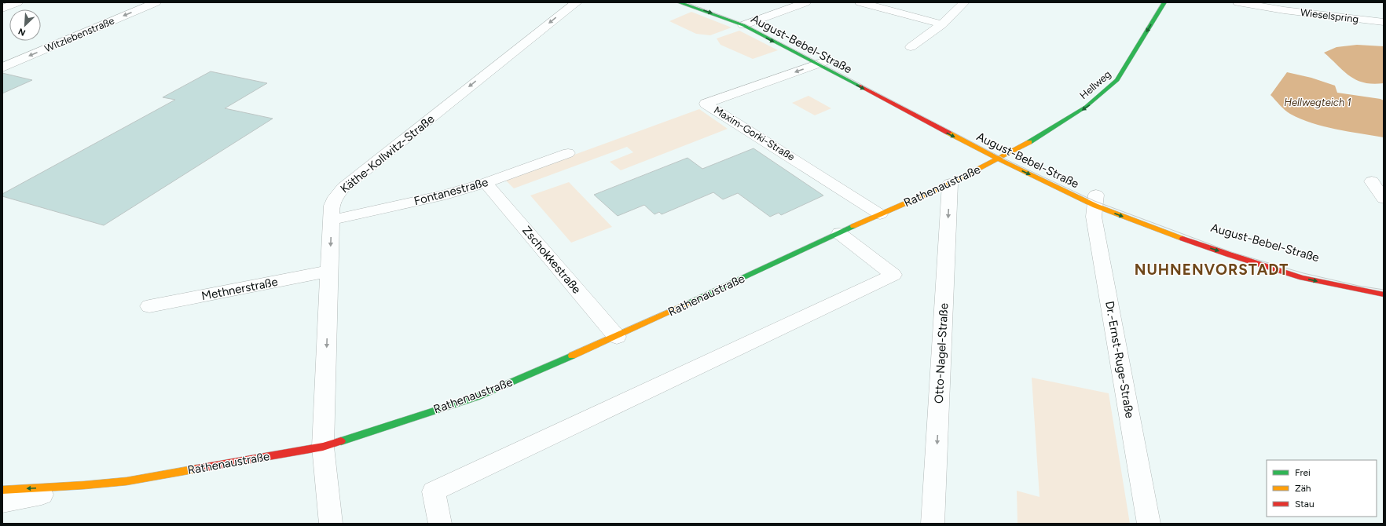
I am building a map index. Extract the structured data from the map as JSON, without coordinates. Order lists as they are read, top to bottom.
{
  "streets": {
    "street": [
      "Wieselspring",
      "Witzlebenstraße",
      "August-Bebel-Straße",
      "Hellweg",
      "Maxim-Gorki-Straße",
      "Käthe-Kollwitz-Straße",
      "Rathenaustraße",
      "Fontanestraße",
      "Zschokkestraße",
      "Methnerstraße",
      "Otto-Nagel-Straße",
      "Dr.-Ernst-Ruge-Straße"
    ]
  },
  "crossings": [
    ["August-Bebel-Straße", "Hellweg"],
    ["August-Bebel-Straße", "Maxim-Gorki-Straße"],
    ["August-Bebel-Straße", "Rathenaustraße"],
    ["August-Bebel-Straße", "Dr.-Ernst-Ruge-Straße"],
    ["Hellweg", "Rathenaustraße"],
    ["Maxim-Gorki-Straße", "Rathenaustraße"],
    ["Käthe-Kollwitz-Straße", "Rathenaustraße"],
    ["Käthe-Kollwitz-Straße", "Fontanestraße"],
    ["Käthe-Kollwitz-Straße", "Methnerstraße"],
    ["Rathenaustraße", "Zschokkestraße"],
    ["Rathenaustraße", "Otto-Nagel-Straße"],
    ["Fontanestraße", "Zschokkestraße"]
  ],
  "one_way": [
    "Witzlebenstraße",
    "August-Bebel-Straße",
    "Hellweg",
    "Käthe-Kollwitz-Straße",
    "Otto-Nagel-Straße"
  ],
  "districts": ["NUHNENVORSTADT"],
  "water": ["Hellwegteich 1"],
  "legend": ["Frei", "Zäh", "Stau"],
  "north": "bottom left"
}
